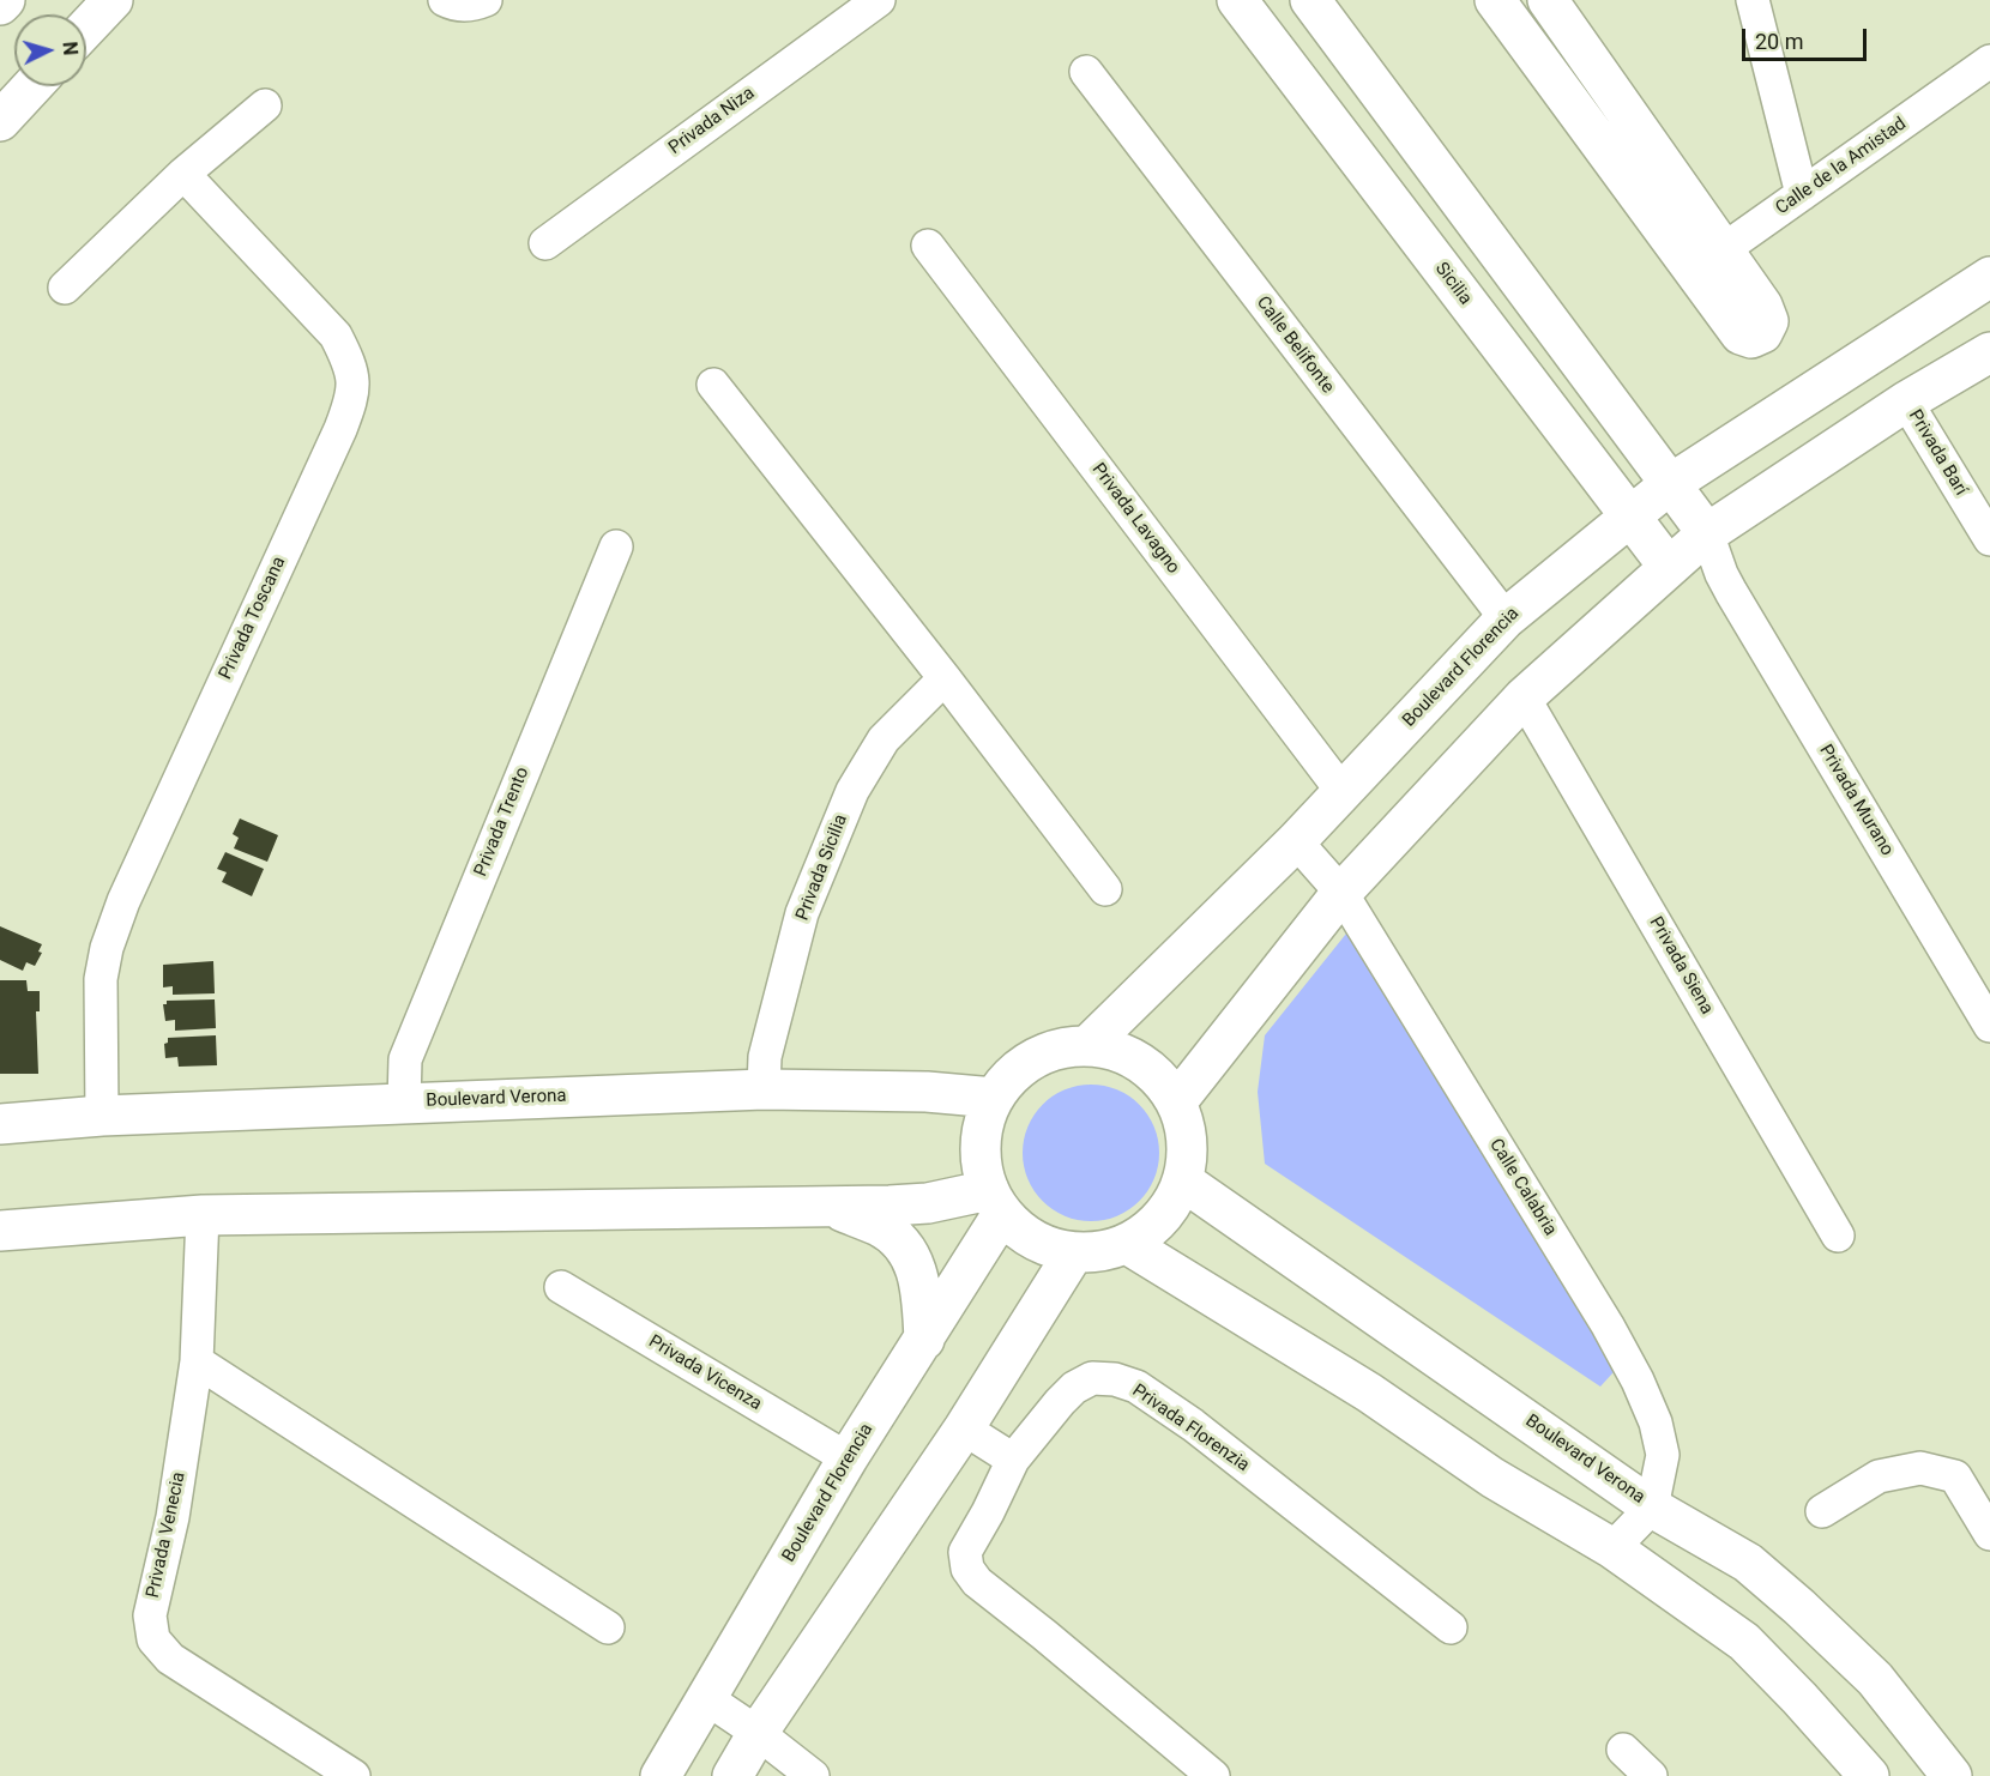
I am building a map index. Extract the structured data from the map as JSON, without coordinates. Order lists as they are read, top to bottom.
{
  "streets": {
    "street": [
      "Privada Niza",
      "Calle de la Amistad",
      "Sicilia",
      "Calle Belifonte",
      "Privada Barí",
      "Privada Lavagno",
      "Privada Toscana",
      "Boulevard Florencia",
      "Privada Murano",
      "Privada Trento",
      "Privada Sicilia",
      "Privada Siena",
      "Boulevard Verona",
      "Calle Calabria",
      "Privada Vicenza",
      "Privada Florenzia",
      "Privada Venecia"
    ]
  },
  "crossings": [
    ["Sicilia", "Boulevard Florencia"],
    ["Calle Belifonte", "Boulevard Florencia"],
    ["Privada Lavagno", "Boulevard Florencia"],
    ["Privada Toscana", "Boulevard Verona"],
    ["Boulevard Florencia", "Boulevard Verona"],
    ["Boulevard Florencia", "Calle Calabria"],
    ["Boulevard Florencia", "Privada Vicenza"],
    ["Privada Trento", "Boulevard Verona"],
    ["Privada Sicilia", "Boulevard Verona"],
    ["Boulevard Verona", "Calle Calabria"]
  ],
  "scale_bar": "20 m",
  "north": "right"
}
